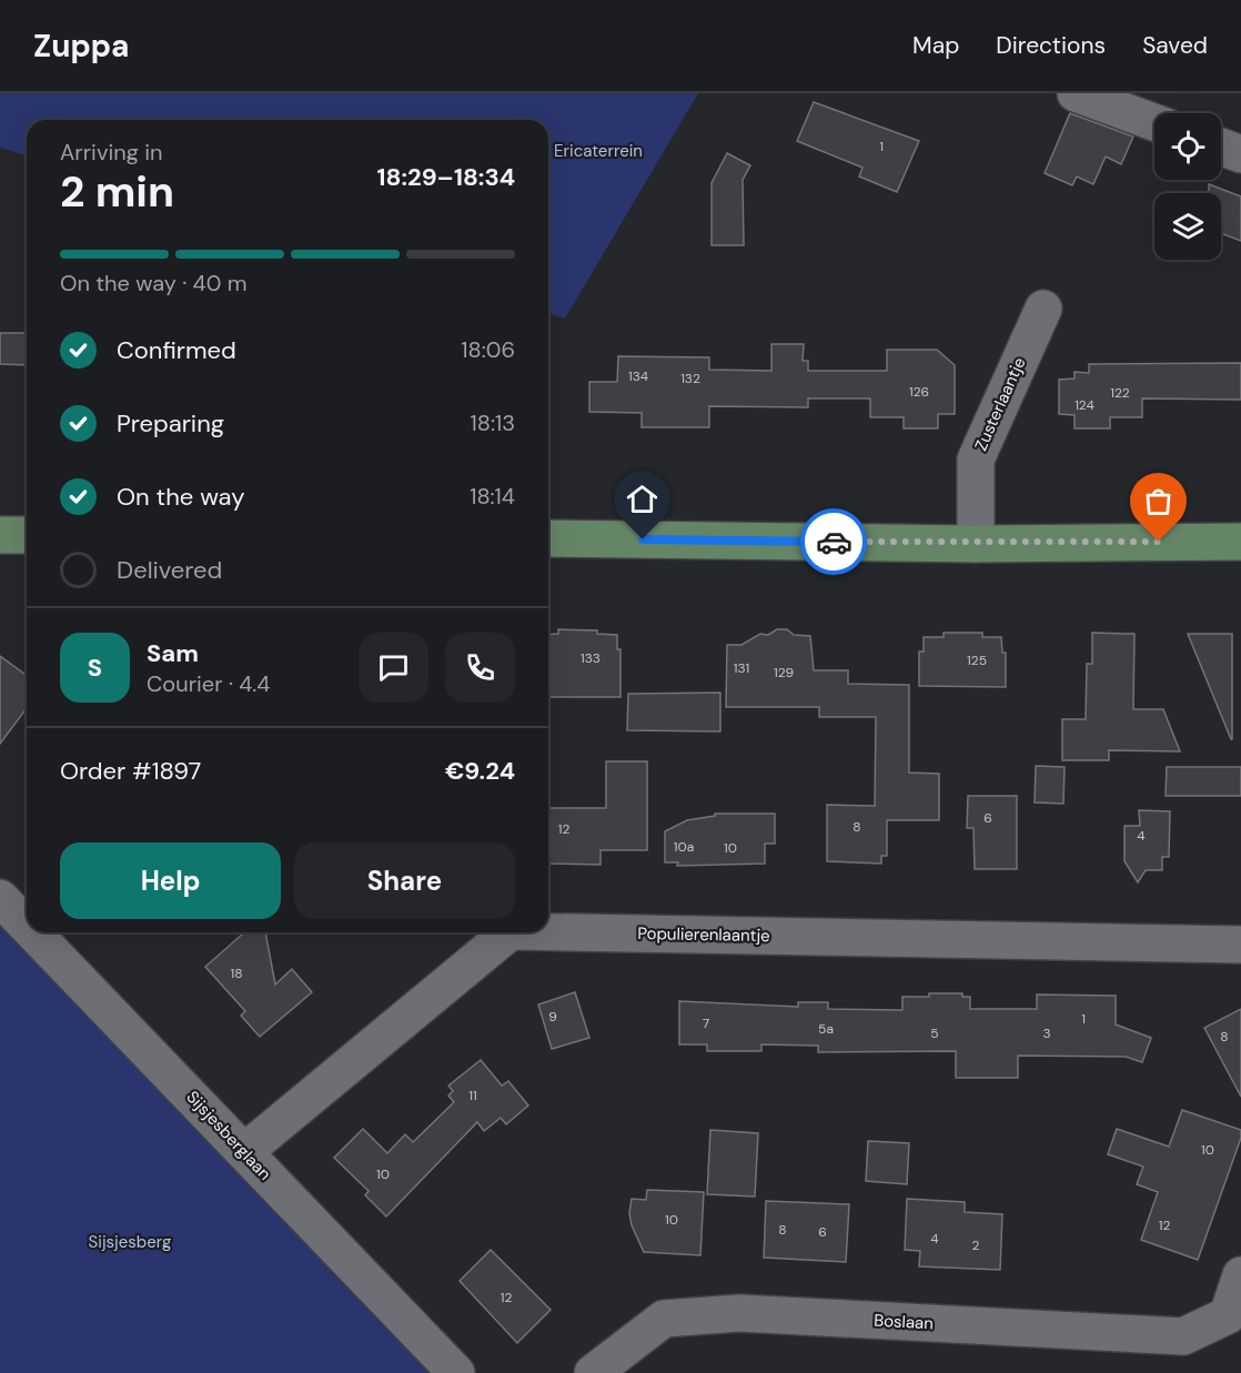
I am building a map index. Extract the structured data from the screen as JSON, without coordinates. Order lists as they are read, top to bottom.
{
  "streets": {
    "street": [
      "Zusterlaantje",
      "Populierenlaantje",
      "Sijsjesberglaan",
      "Boslaan"
    ]
  },
  "crossings": [
    ["Populierenlaantje", "Sijsjesberglaan"]
  ],
  "parks": ["Ericaterrein", "Sijsjesberg"],
  "house_numbers": [
    "1",
    "134",
    "132",
    "126",
    "122",
    "124",
    "133",
    "125",
    "131",
    "129",
    "6",
    "8",
    "12",
    "4",
    "10a",
    "10",
    "18",
    "9",
    "1",
    "7",
    "5a",
    "5",
    "3",
    "8",
    "11",
    "10",
    "10",
    "10",
    "12",
    "8",
    "6",
    "4",
    "2",
    "12"
  ],
  "page": {
    "header": "Zuppa",
    "nav": ["Map", "Directions", "Saved"],
    "heading": ["2 min", "Arriving in", "18:29–18:34"],
    "panel": [
      "Sam",
      "Courier · 4.4",
      "Order #1897",
      "€9.24"
    ],
    "bar": "On the way · 40 m",
    "list": [
      ["Confirmed", "18:06"],
      ["Preparing", "18:13"],
      ["On the way", "18:14"],
      "Delivered"
    ],
    "round": "S",
    "buttons": ["Help", "Share"]
  }
}
